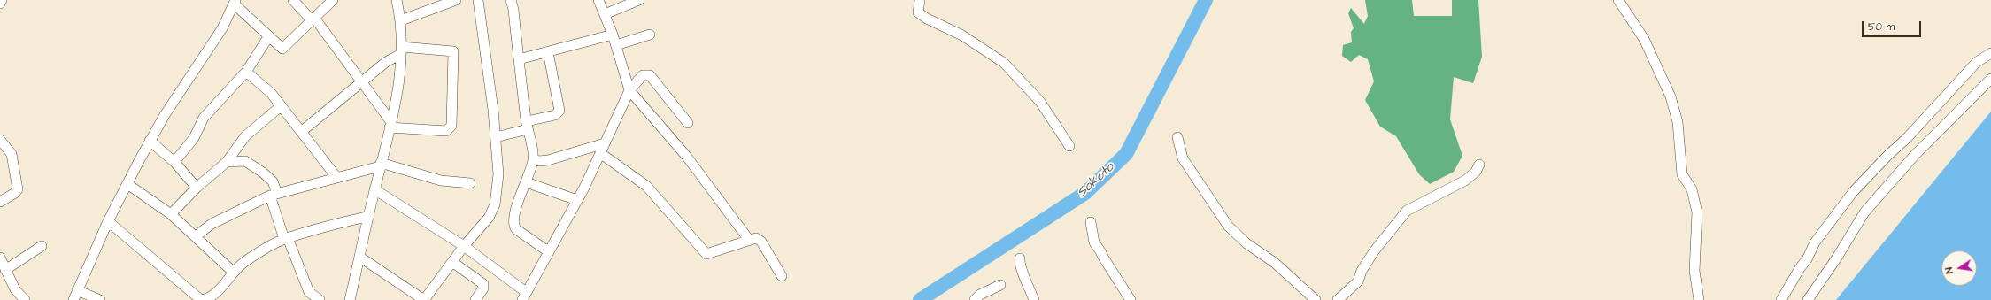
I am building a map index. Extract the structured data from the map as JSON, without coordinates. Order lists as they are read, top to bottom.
{
  "water": ["Sokoto"],
  "scale_bar": "50 m",
  "north": "left"
}
